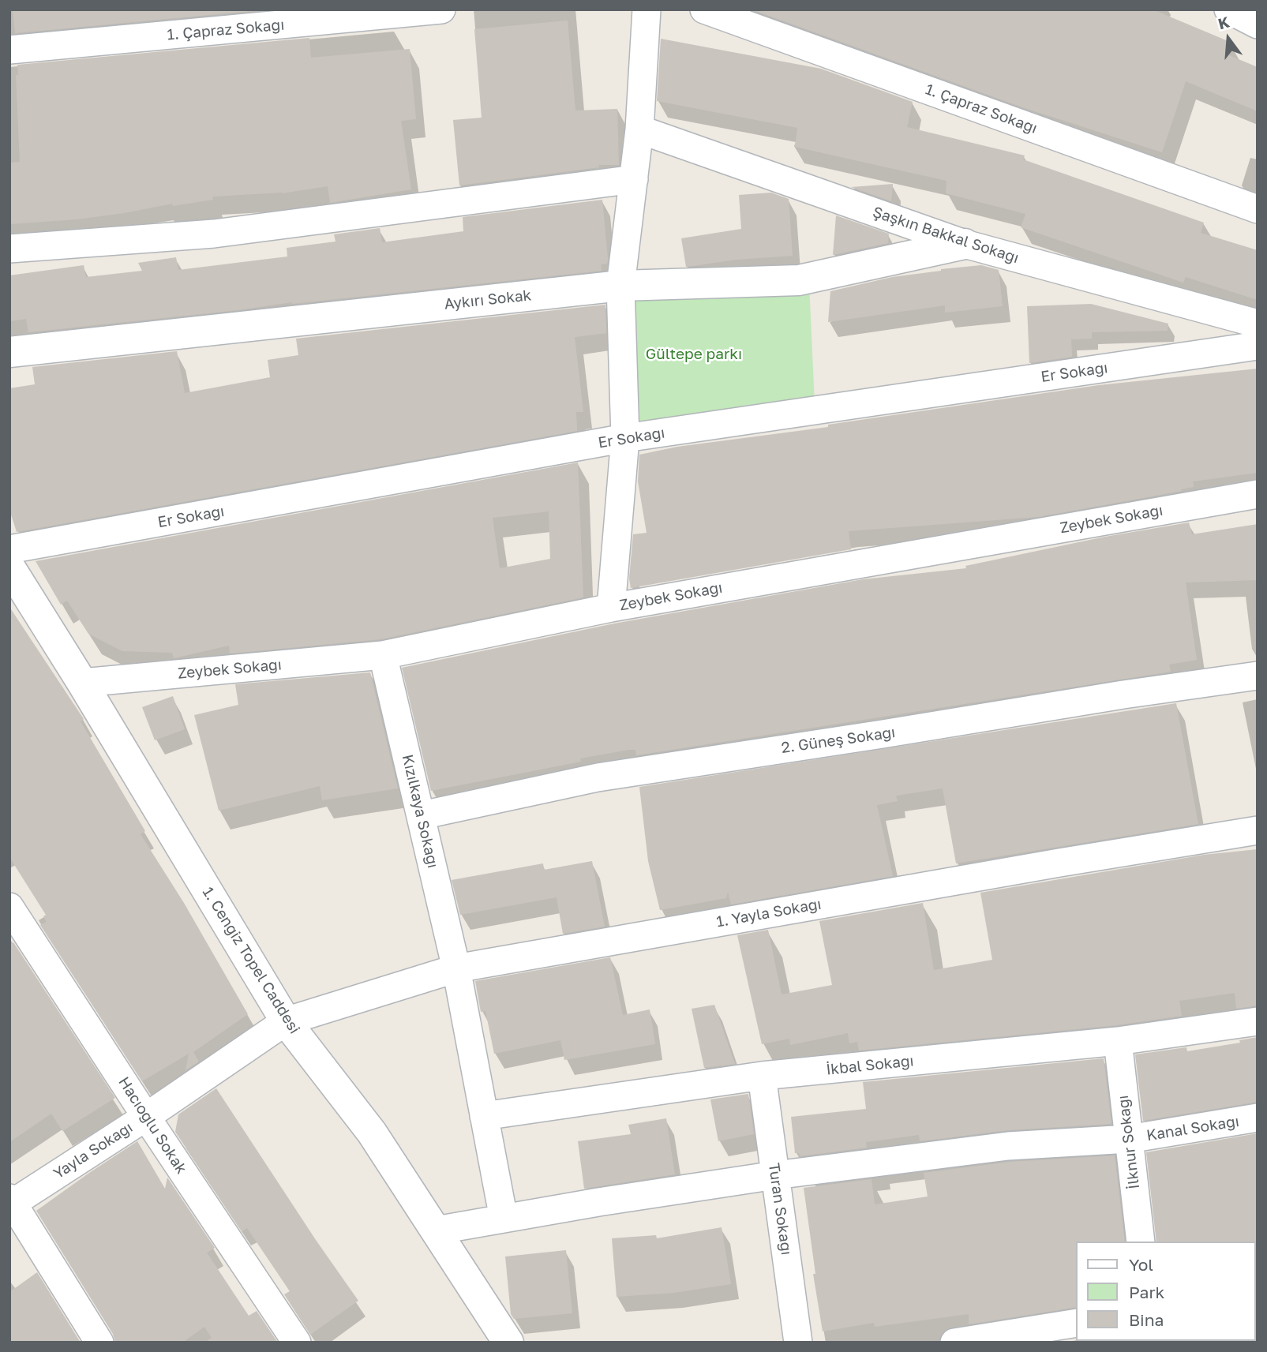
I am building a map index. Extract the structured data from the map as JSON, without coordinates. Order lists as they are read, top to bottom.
{
  "streets": {
    "street": [
      "1. Çapraz Sokağı",
      "Şaşkın Bakkal Sokağı",
      "Aykırı Sokak",
      "Er Sokağı",
      "Zeybek Sokağı",
      "2. Güneş Sokağı",
      "Kızılkaya Sokağı",
      "1. Yayla Sokağı",
      "1. Cengiz Topel Caddesi",
      "İkbal Sokağı",
      "Hacıoğlu Sokak",
      "Kanal Sokağı",
      "İlknur Sokağı",
      "Yayla Sokağı",
      "Turan Sokağı"
    ]
  },
  "crossings": [
    ["Şaşkın Bakkal Sokağı", "Aykırı Sokak"],
    ["Zeybek Sokağı", "Kızılkaya Sokağı"],
    ["Zeybek Sokağı", "1. Cengiz Topel Caddesi"],
    ["2. Güneş Sokağı", "Kızılkaya Sokağı"],
    ["Kızılkaya Sokağı", "1. Yayla Sokağı"],
    ["Kızılkaya Sokağı", "İkbal Sokağı"],
    ["Kızılkaya Sokağı", "Kanal Sokağı"],
    ["1. Yayla Sokağı", "1. Cengiz Topel Caddesi"],
    ["1. Yayla Sokağı", "Yayla Sokağı"],
    ["1. Cengiz Topel Caddesi", "Kanal Sokağı"],
    ["1. Cengiz Topel Caddesi", "Yayla Sokağı"],
    ["İkbal Sokağı", "İlknur Sokağı"],
    ["İkbal Sokağı", "Turan Sokağı"],
    ["Hacıoğlu Sokak", "Yayla Sokağı"],
    ["Kanal Sokağı", "İlknur Sokağı"],
    ["Kanal Sokağı", "Turan Sokağı"]
  ],
  "parks": ["Gültepe parkı"],
  "legend": ["Yol", "Park", "Bina"],
  "north": "top"
}
